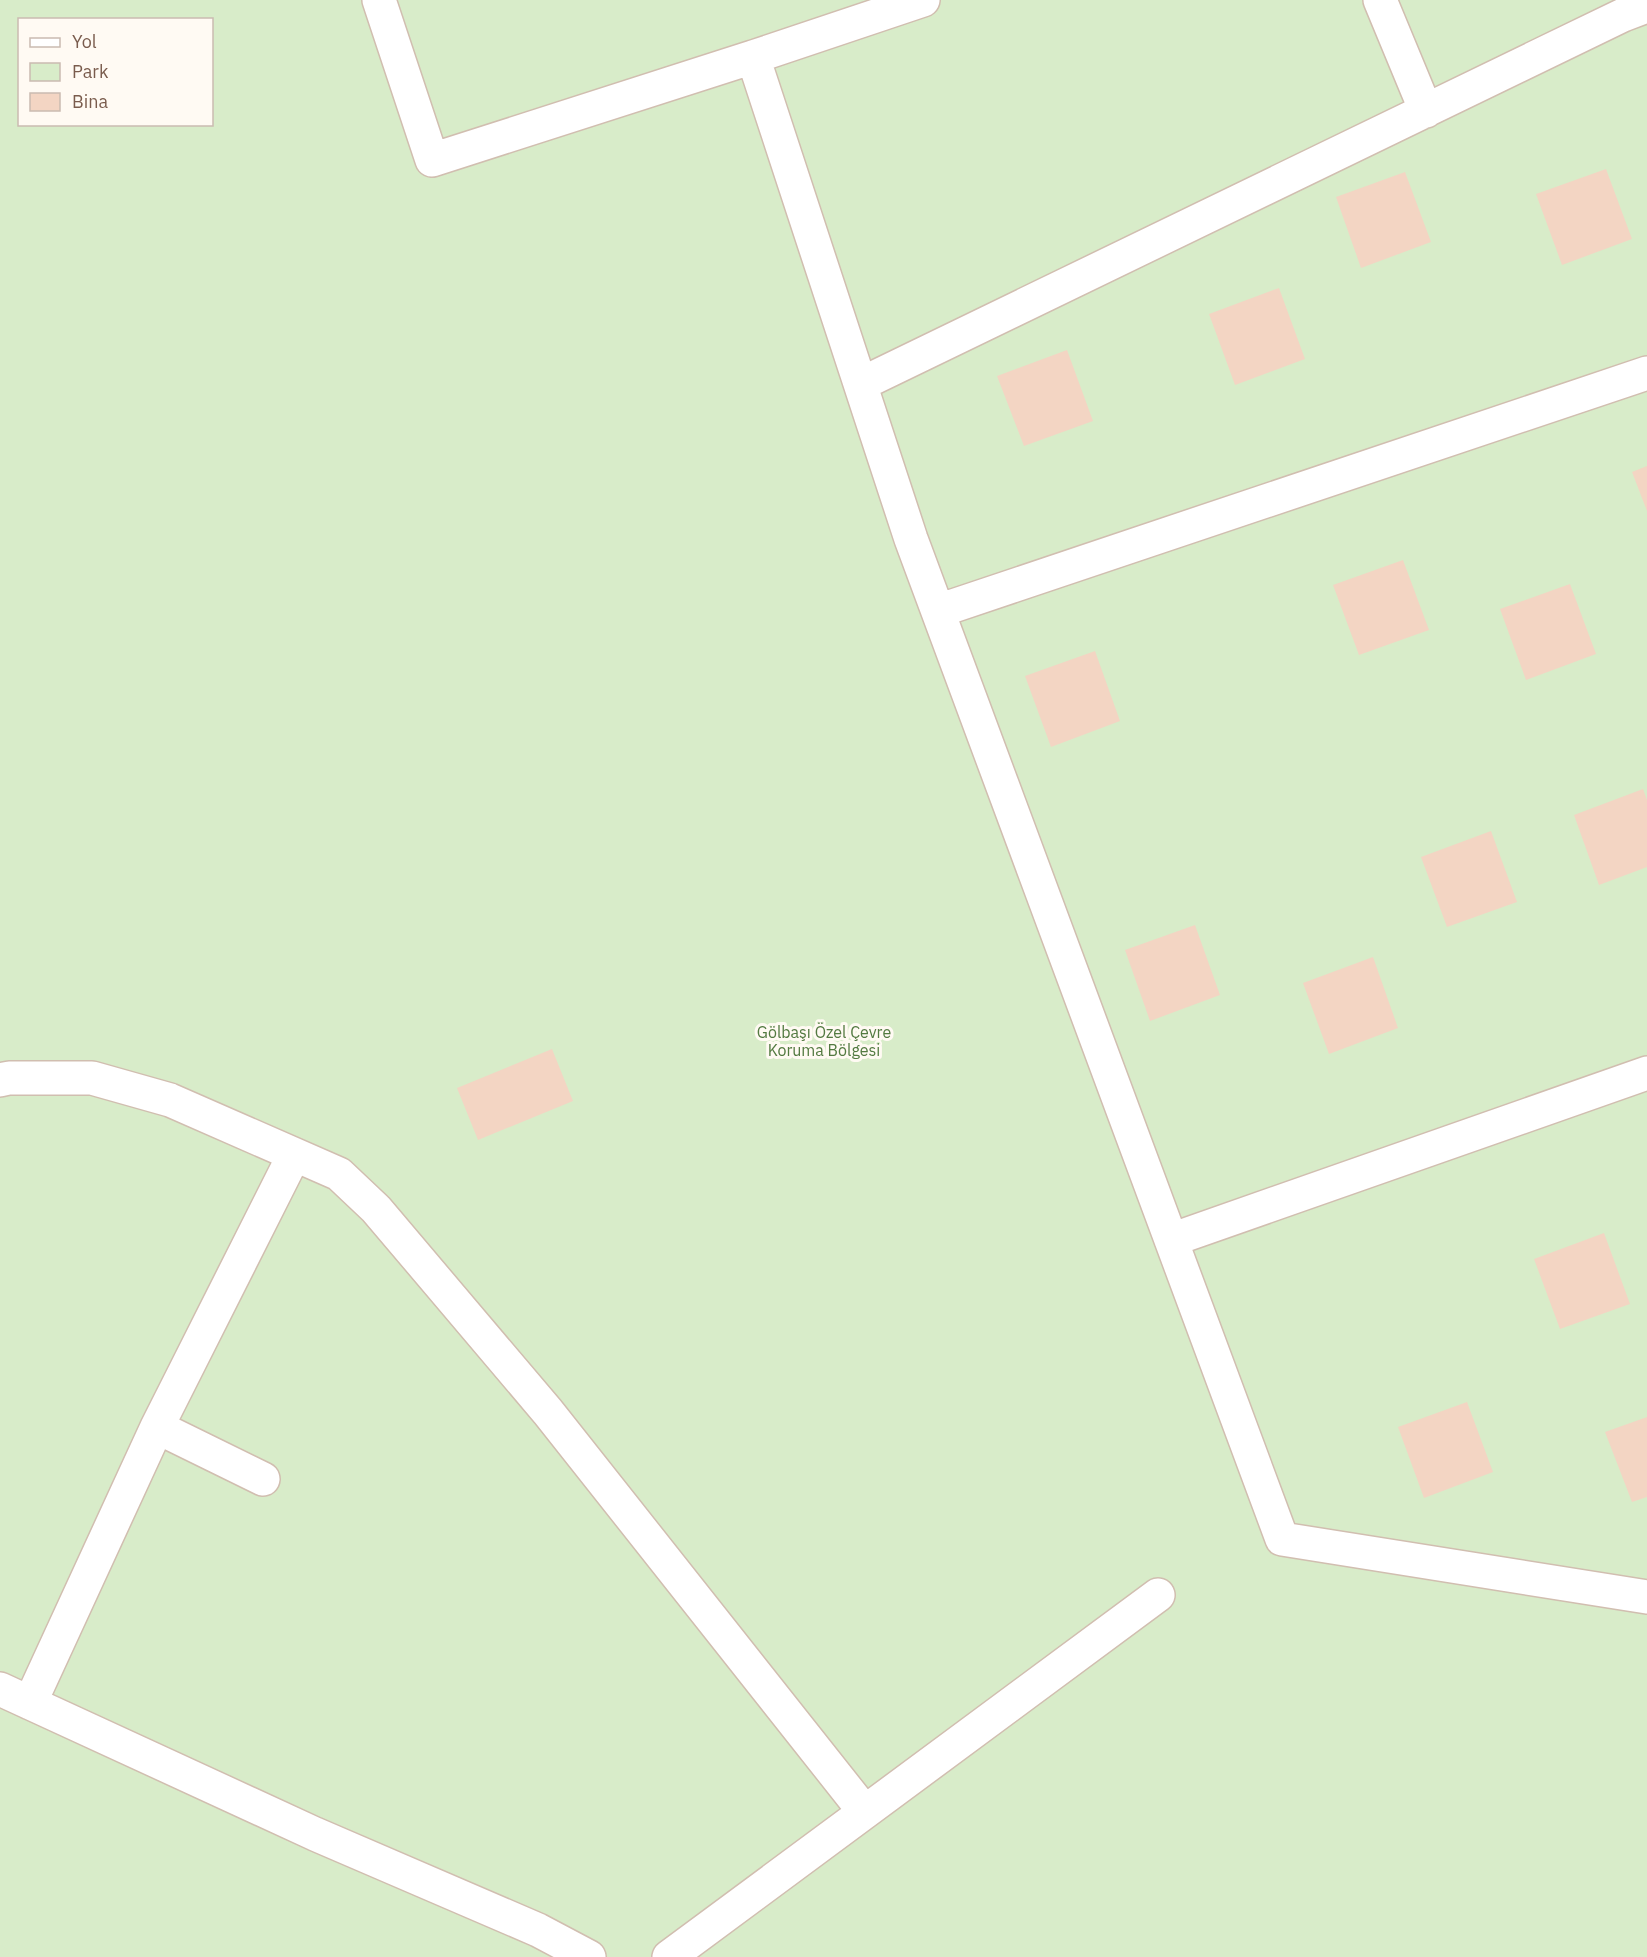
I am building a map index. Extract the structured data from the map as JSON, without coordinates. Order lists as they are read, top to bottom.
{
  "parks": ["Gölbaşı Özel Çevre Koruma Bölgesi"],
  "legend": ["Yol", "Park", "Bina"]
}
